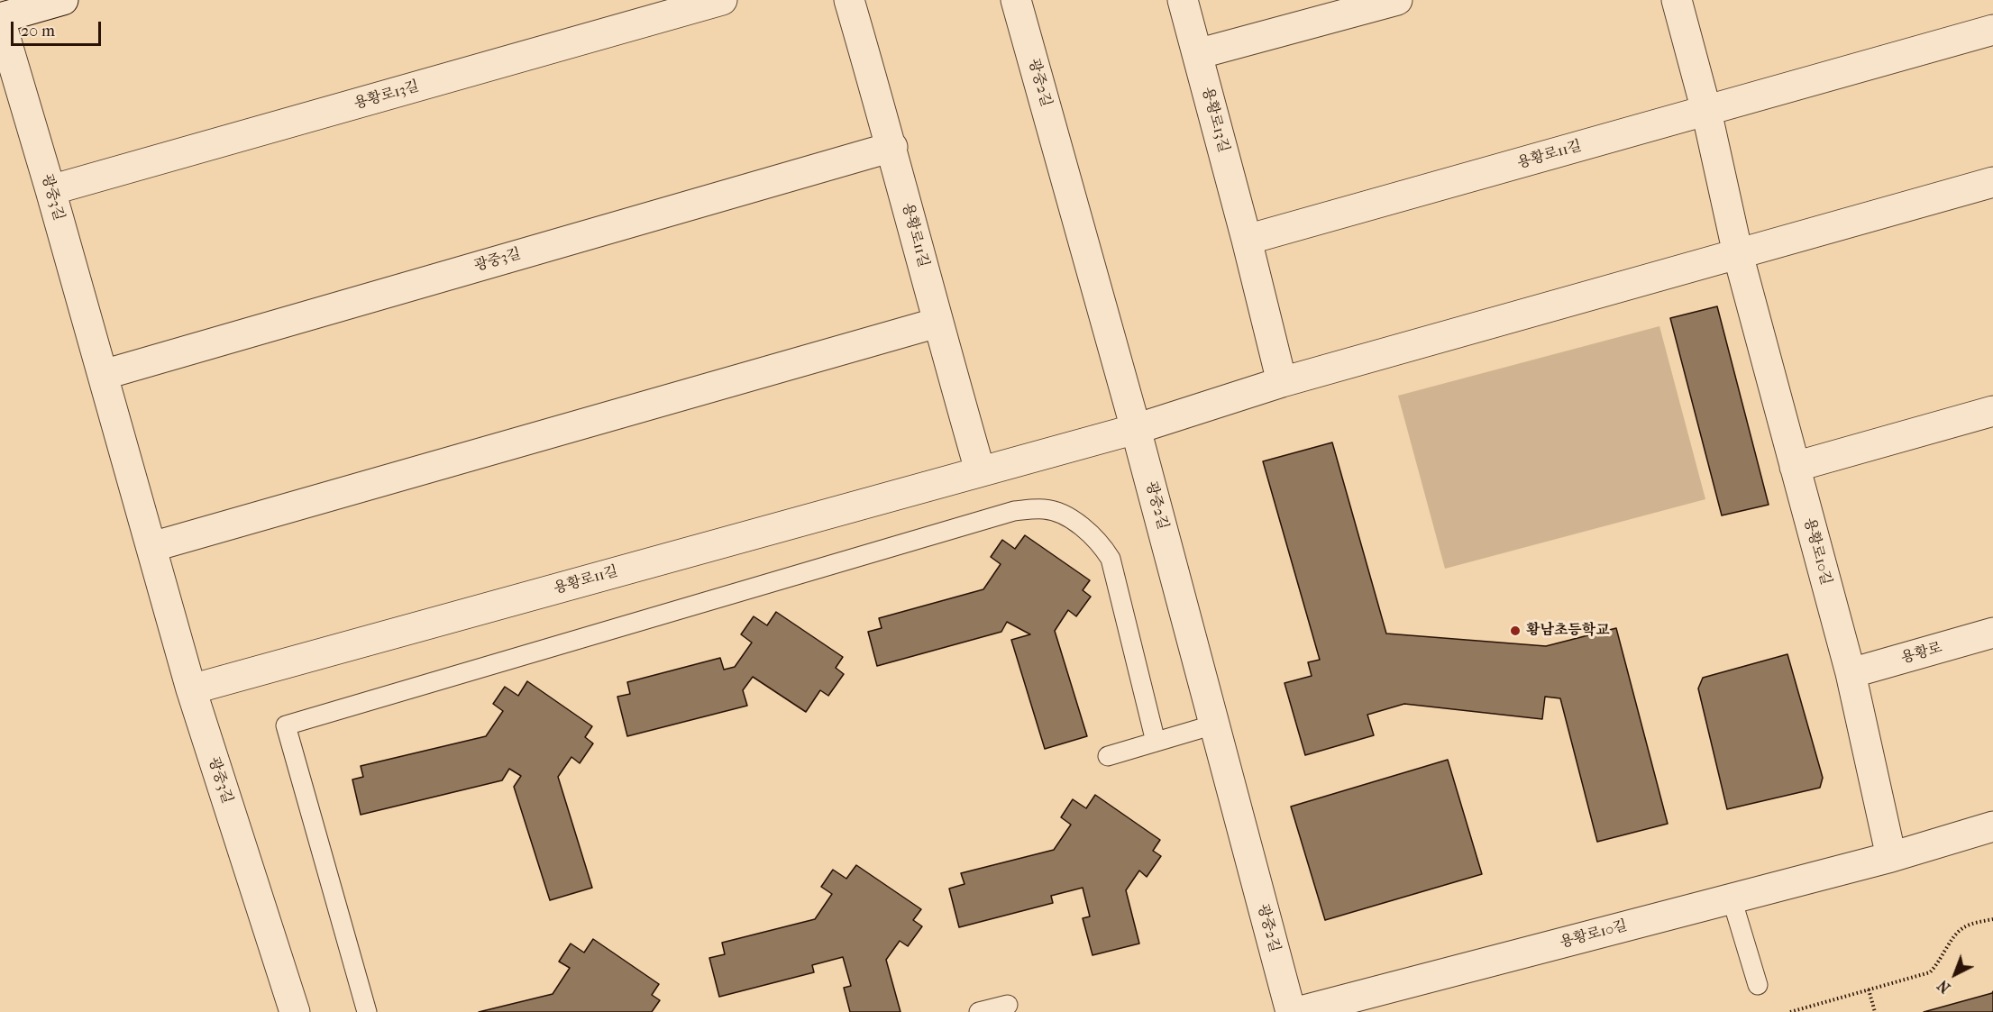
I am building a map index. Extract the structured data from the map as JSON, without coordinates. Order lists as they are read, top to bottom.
{
  "streets": {
    "street": [
      "광중2길",
      "용황로13길",
      "용황로11길",
      "광중3길",
      "용황로10길",
      "용황로"
    ]
  },
  "crossings": [
    ["광중2길", "용황로11길"],
    ["용황로13길", "용황로11길"],
    ["용황로13길", "광중3길"],
    ["용황로11길", "광중3길"],
    ["용황로11길", "용황로10길"],
    ["용황로10길", "용황로"]
  ],
  "places": ["황남초등학교"],
  "scale_bar": "20 m",
  "north": "bottom left"
}
